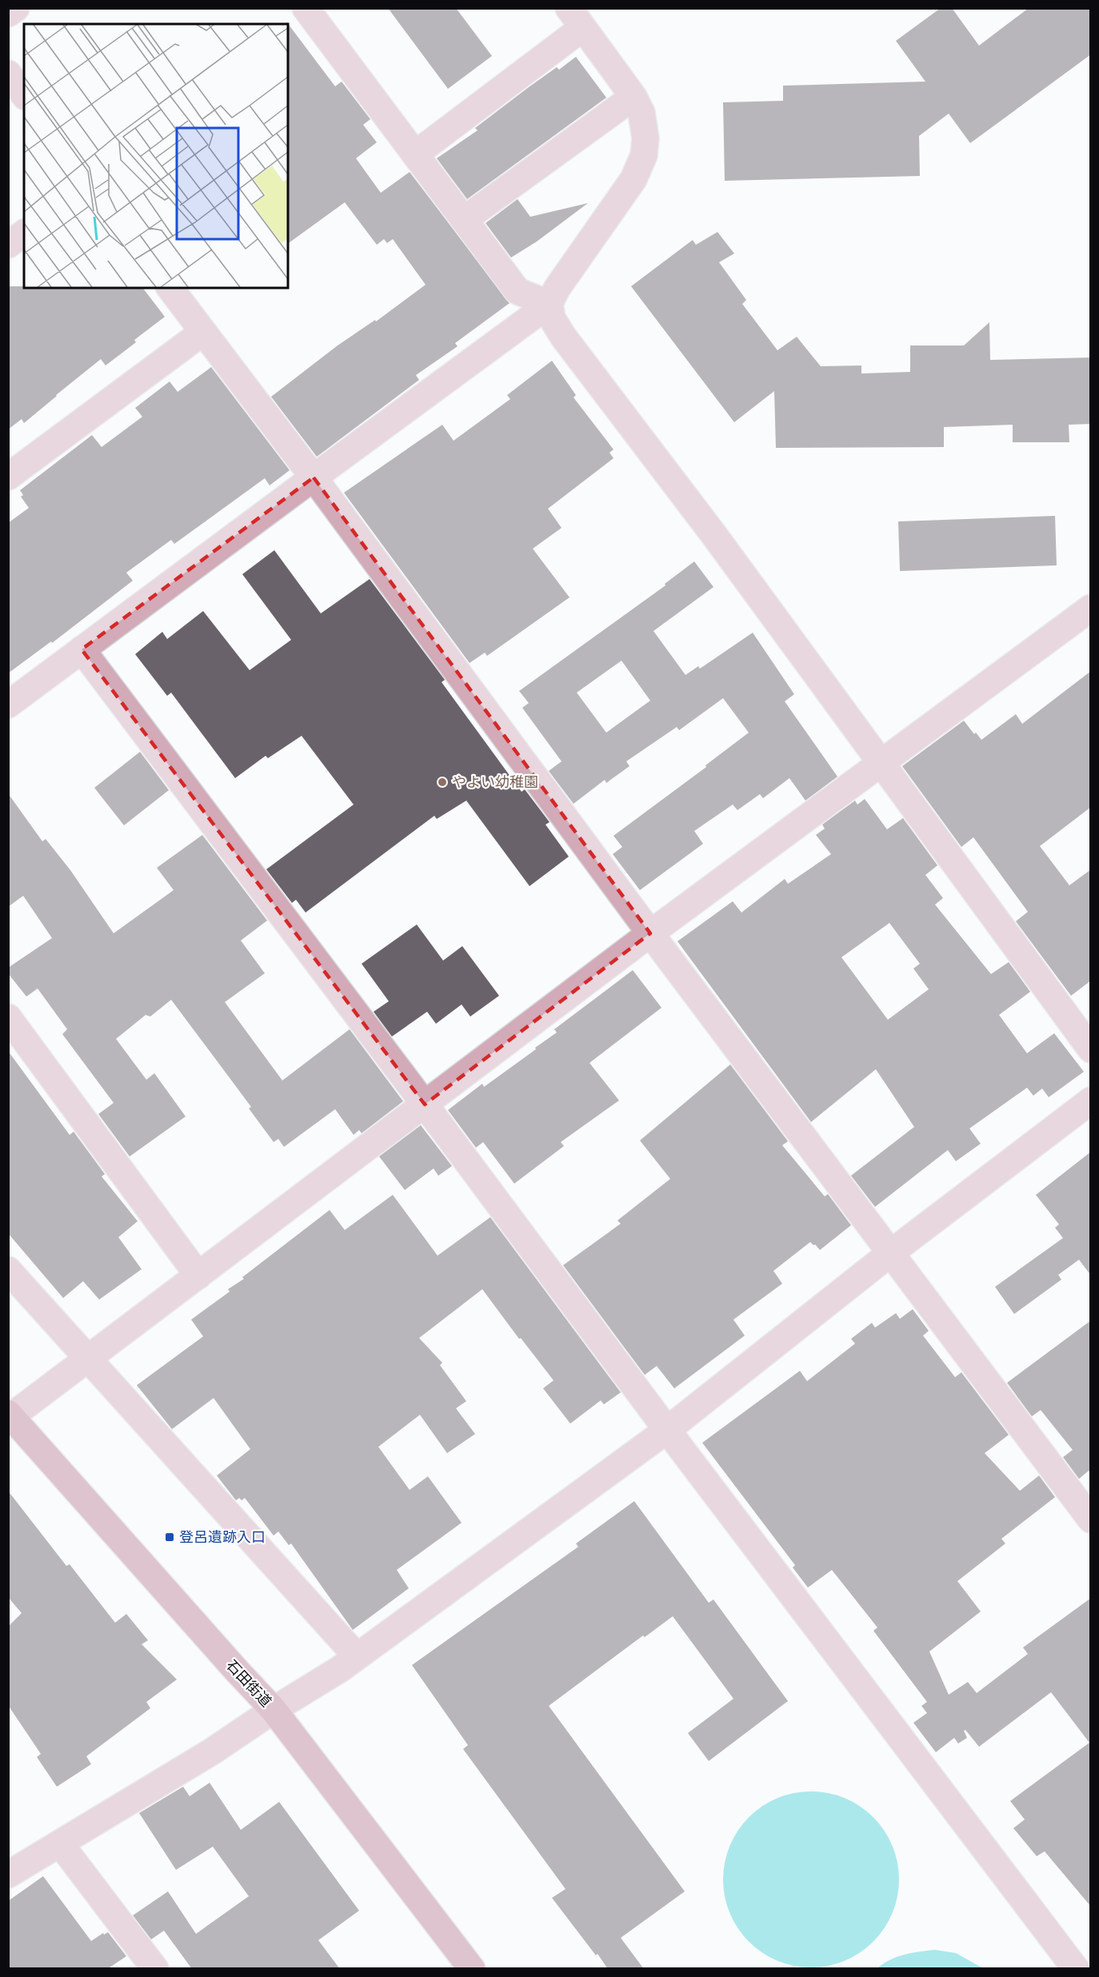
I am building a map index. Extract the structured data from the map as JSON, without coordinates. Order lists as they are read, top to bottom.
{
  "streets": {
    "street": ["石田街道"]
  },
  "places": {
    "other": ["やよい幼稚園"],
    "transit": ["登呂遺跡入口"]
  }
}
